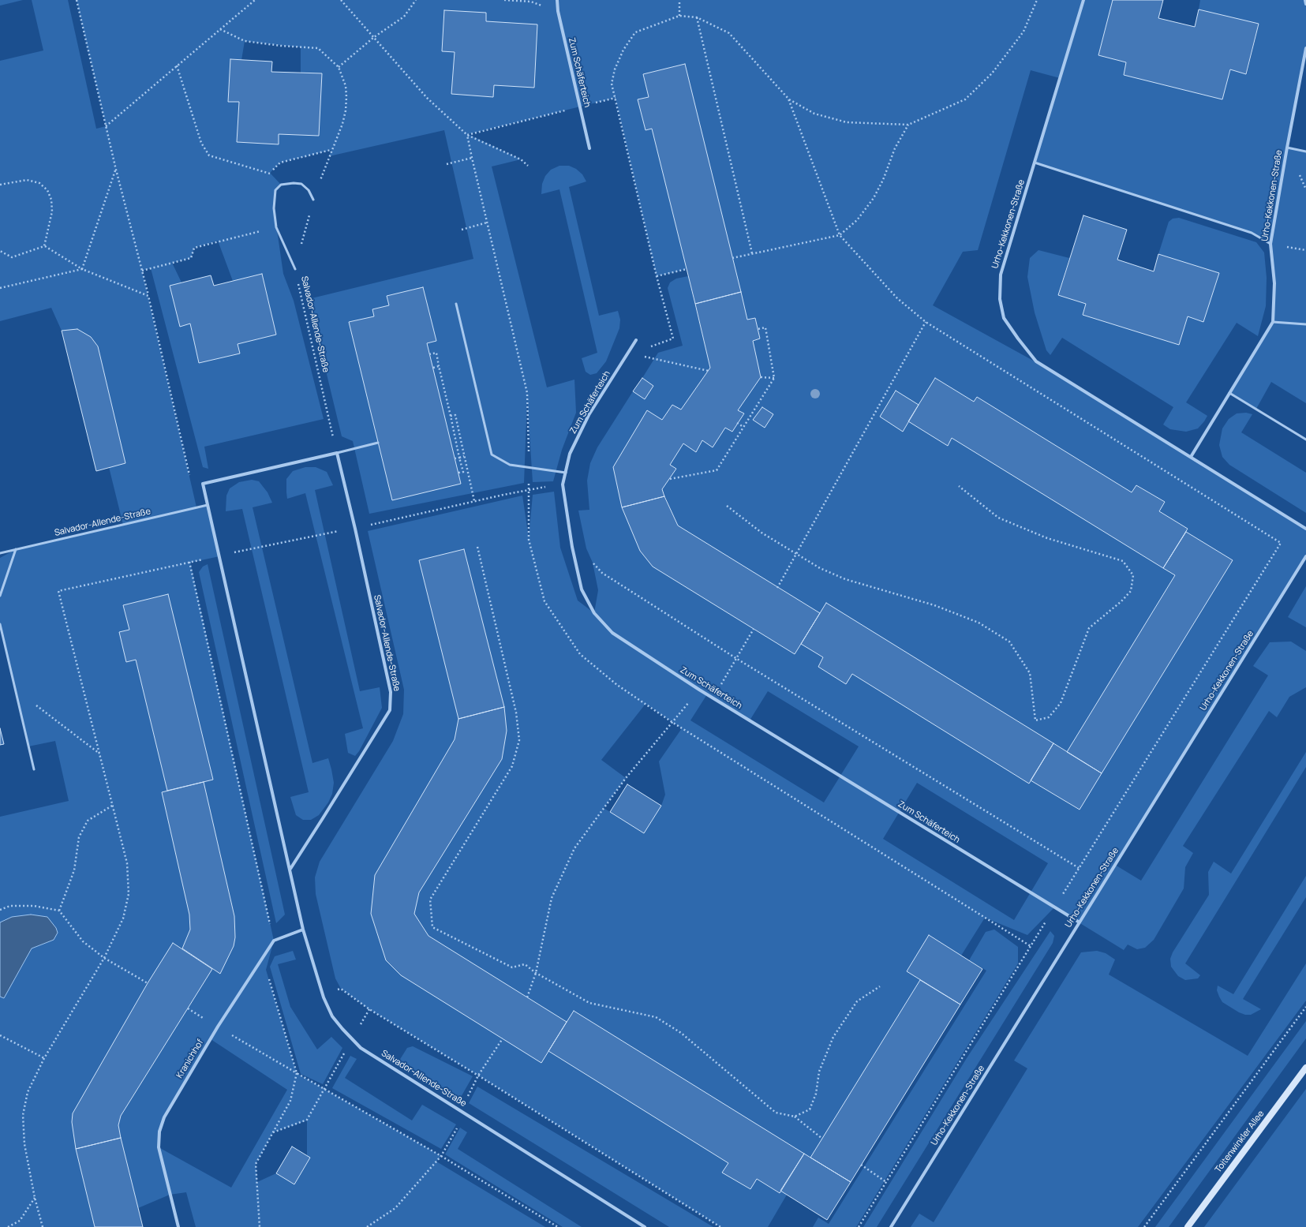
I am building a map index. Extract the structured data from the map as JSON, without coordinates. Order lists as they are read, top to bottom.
{
  "streets": {
    "street": [
      "Zum Schäferteich",
      "Urho-Kekkonen-Straße",
      "Salvador-Allende-Straße",
      "Kranichhof",
      "Toitenwinkler Allee"
    ]
  },
  "crossings": [
    ["Zum Schäferteich", "Urho-Kekkonen-Straße"]
  ]
}
